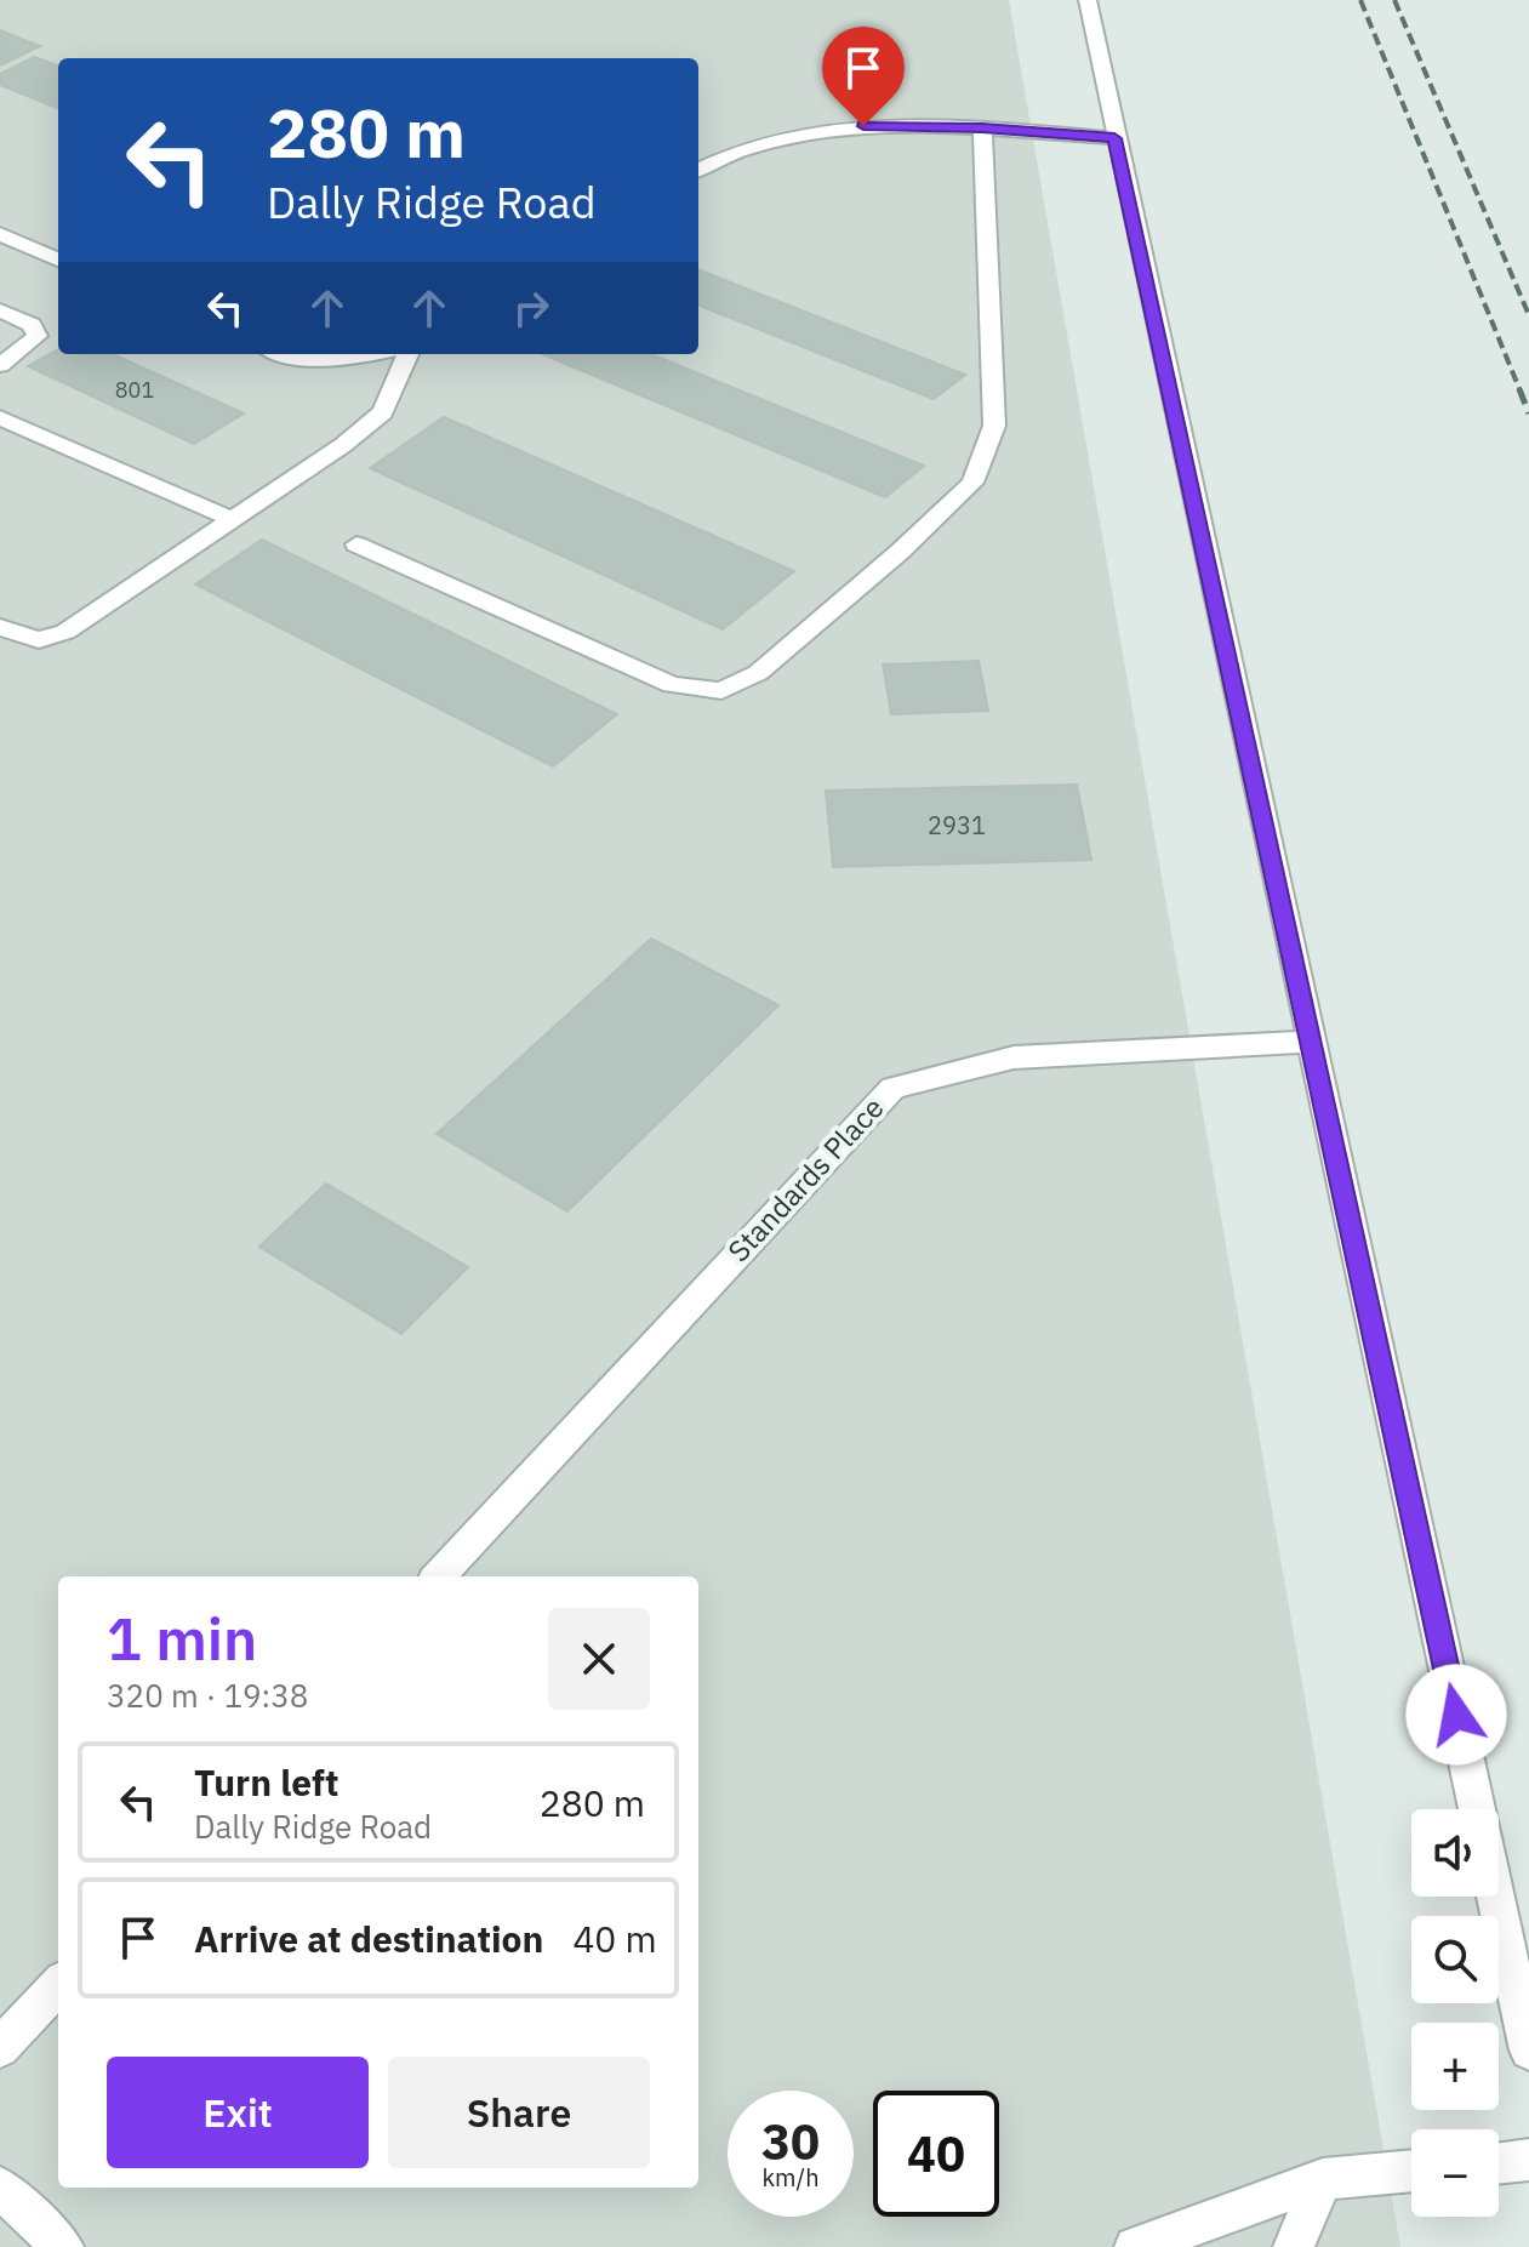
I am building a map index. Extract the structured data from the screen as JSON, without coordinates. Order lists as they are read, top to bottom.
{
  "streets": {
    "street": ["Standards Place"]
  },
  "house_numbers": ["801", "2931"],
  "page": {
    "turn": ["280 m", "Dally Ridge Road"],
    "heading": ["1 min", "320 m · 19:38"],
    "list": [
      {
        "name": "Turn left",
        "note": "Dally Ridge Road",
        "value": "280 m"
      },
      {
        "name": "Arrive at destination",
        "value": "40 m"
      }
    ],
    "map_buttons": ["+", "−"],
    "buttons": ["Exit", "Share"],
    "speed": "30 km/h",
    "limit": "40"
  }
}
